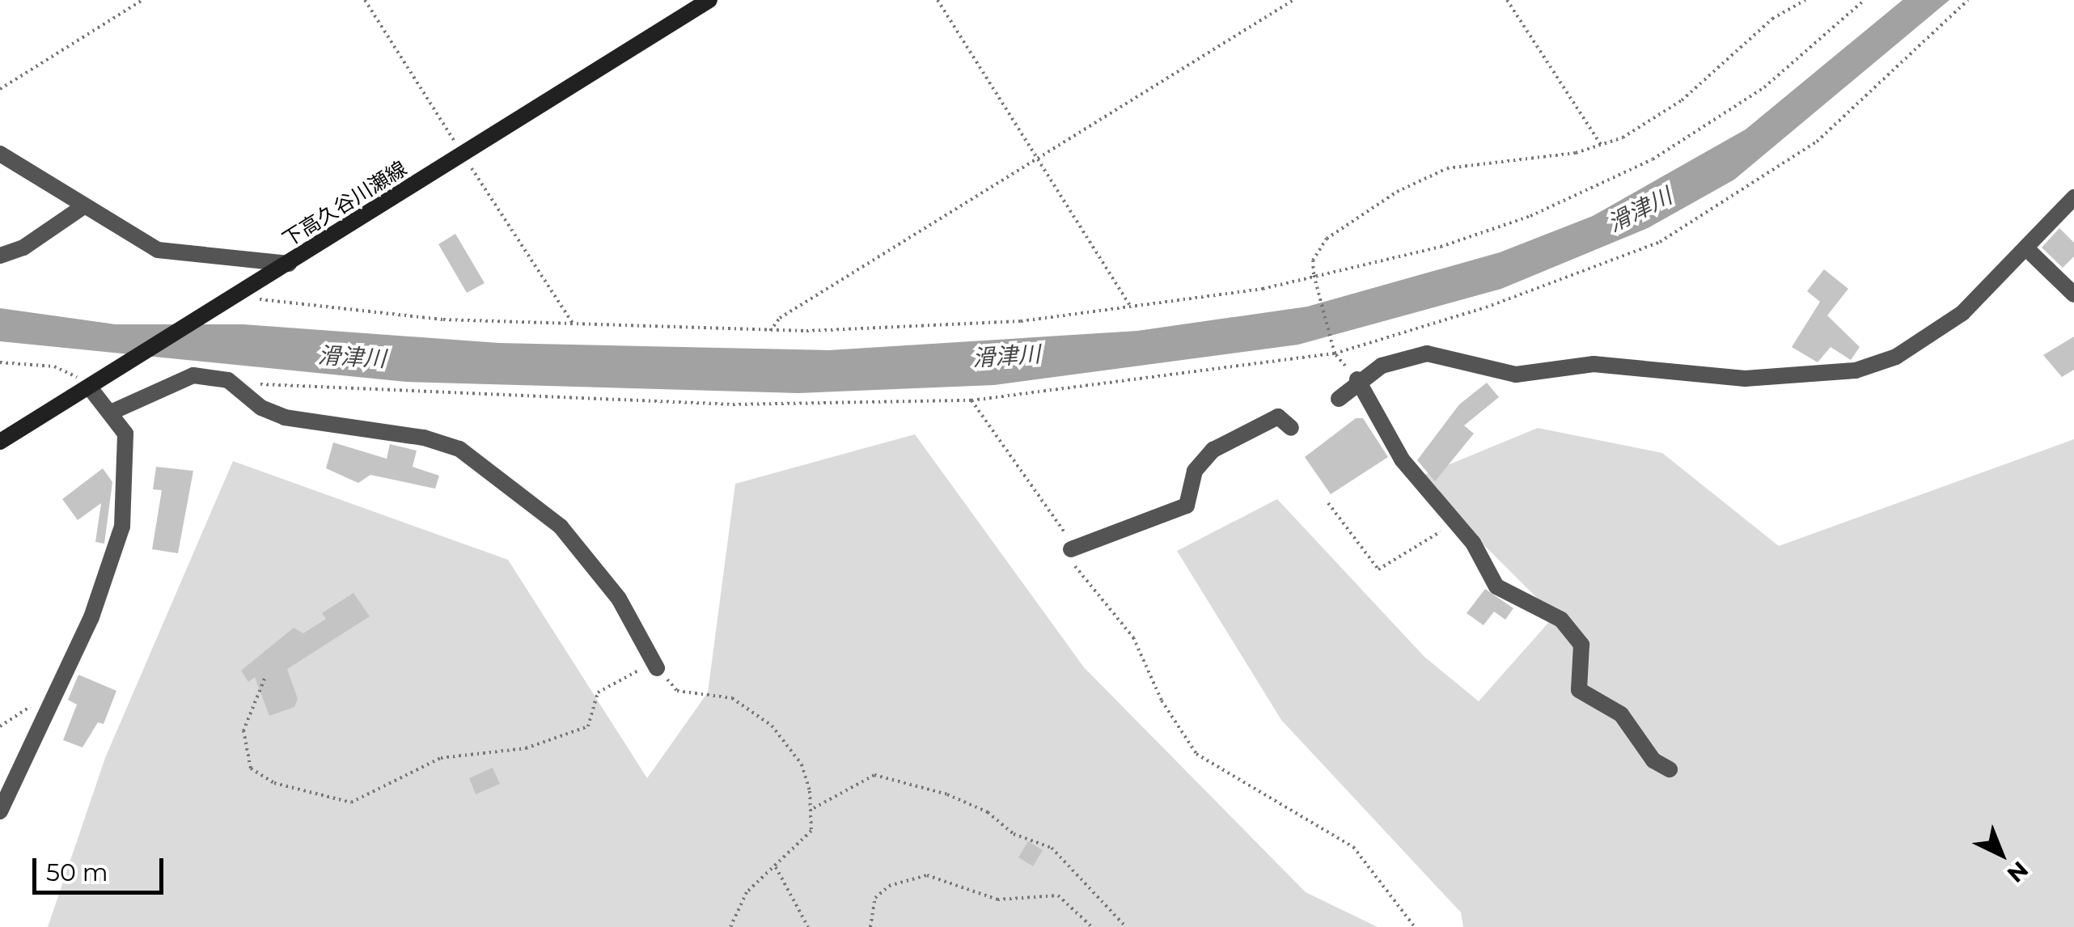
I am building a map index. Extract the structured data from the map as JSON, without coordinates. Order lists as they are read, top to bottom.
{
  "streets": {
    "main road": ["下高久谷川瀬線"]
  },
  "water": ["滑津川"],
  "scale_bar": "50 m",
  "north": "bottom right"
}
